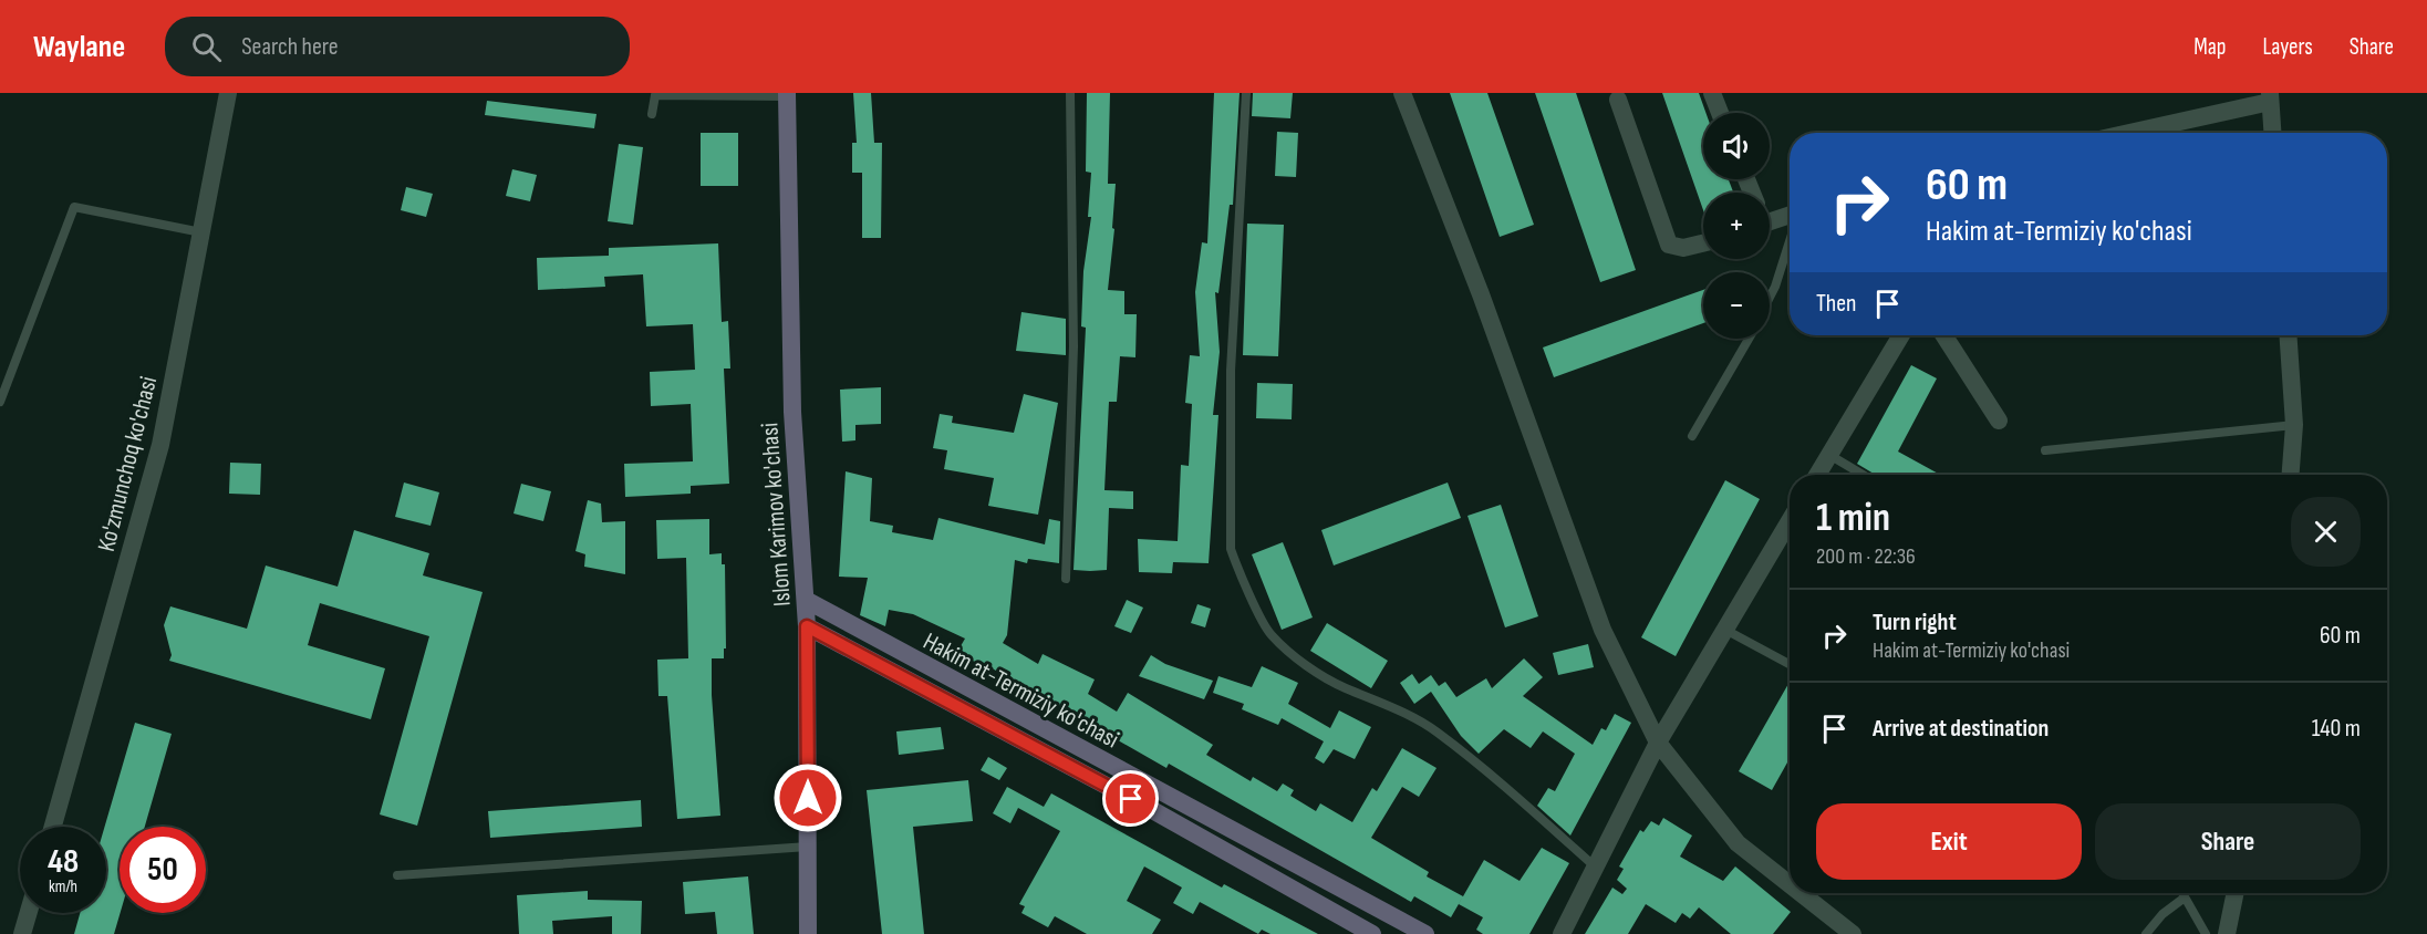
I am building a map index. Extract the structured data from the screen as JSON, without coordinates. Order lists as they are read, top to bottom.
{
  "streets": {
    "main road": ["Islom Karimov ko'chasi", "Hakim at-Termiziy ko'chasi"],
    "street": ["Ko'zmunchoq ko'chasi"]
  },
  "crossings": [
    ["Islom Karimov ko'chasi", "Hakim at-Termiziy ko'chasi"]
  ],
  "page": {
    "header": "Waylane",
    "search": "Search here",
    "nav": ["Map", "Layers", "Share"],
    "map_buttons": ["+", "−"],
    "turn": ["60 m", "Hakim at-Termiziy ko'chasi"],
    "then": "Then",
    "heading": ["1 min", "200 m · 22:36"],
    "list": [
      {
        "name": "Turn right",
        "note": "Hakim at-Termiziy ko'chasi",
        "value": "60 m"
      },
      {
        "name": "Arrive at destination",
        "value": "140 m"
      }
    ],
    "buttons": ["Exit", "Share"],
    "speed": "48 km/h",
    "limit": "50"
  }
}
